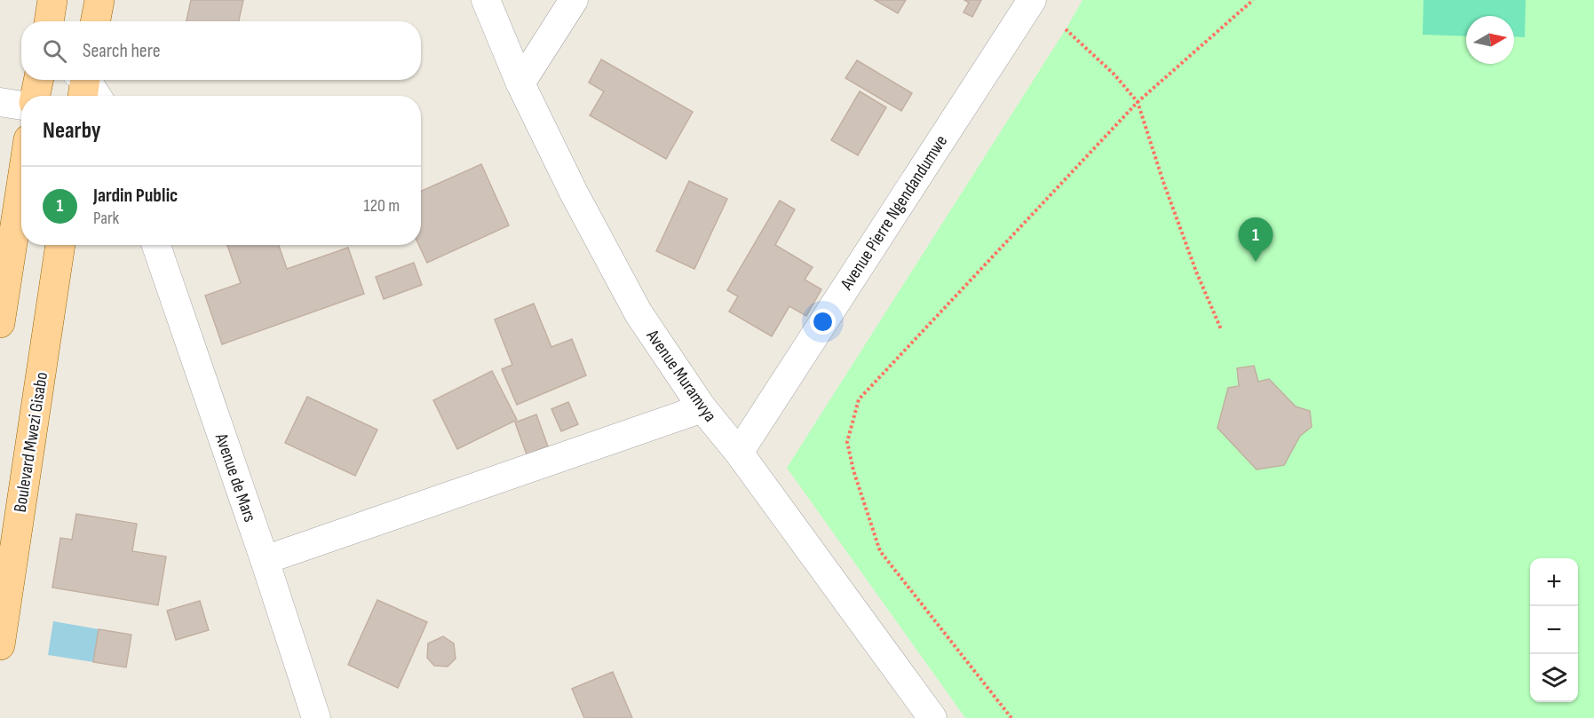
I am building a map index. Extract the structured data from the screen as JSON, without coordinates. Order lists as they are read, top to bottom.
{
  "streets": {
    "main road": ["Boulevard Mwezi Gisabo"],
    "street": ["Avenue Pierre Ngendandumwe", "Avenue Muramvya", "Avenue de Mars"]
  },
  "crossings": [
    ["Avenue Pierre Ngendandumwe", "Avenue Muramvya"]
  ],
  "north": "right",
  "page": {
    "search": "Search here",
    "heading": "Nearby",
    "list": [
      {
        "mark": "1",
        "name": "Jardin Public",
        "note": "Park",
        "value": "120 m"
      }
    ],
    "pins": "1",
    "map_buttons": ["+", "−"]
  }
}
